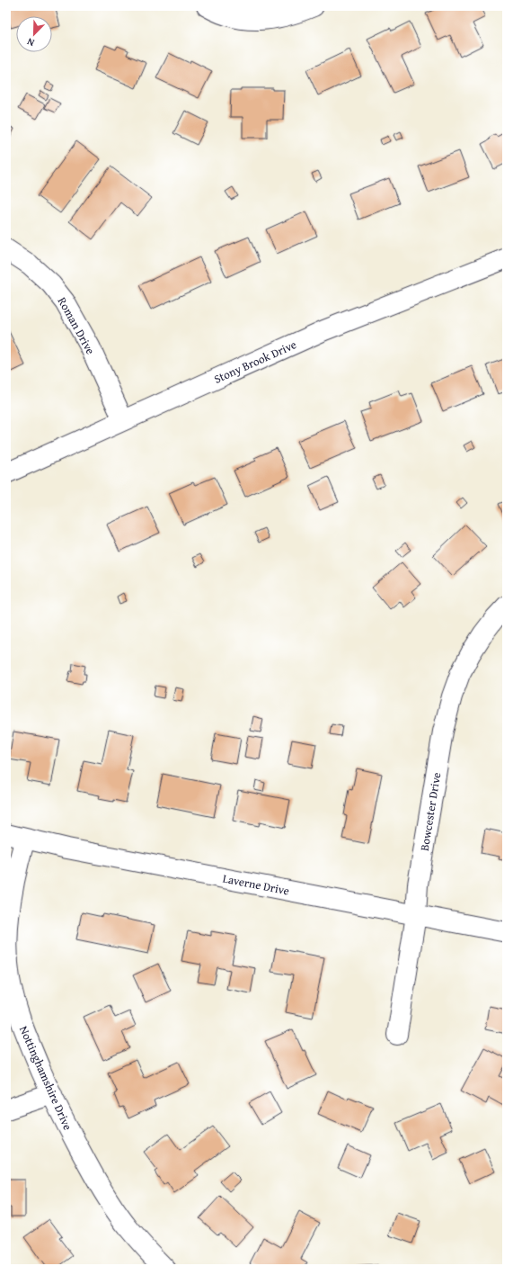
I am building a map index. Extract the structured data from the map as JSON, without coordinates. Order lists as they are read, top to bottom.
{
  "streets": {
    "street": [
      "Roman Drive",
      "Stony Brook Drive",
      "Bowcester Drive",
      "Laverne Drive",
      "Nottinghamshire Drive"
    ]
  },
  "crossings": [
    ["Roman Drive", "Stony Brook Drive"],
    ["Bowcester Drive", "Laverne Drive"],
    ["Laverne Drive", "Nottinghamshire Drive"]
  ],
  "north": "bottom left"
}
